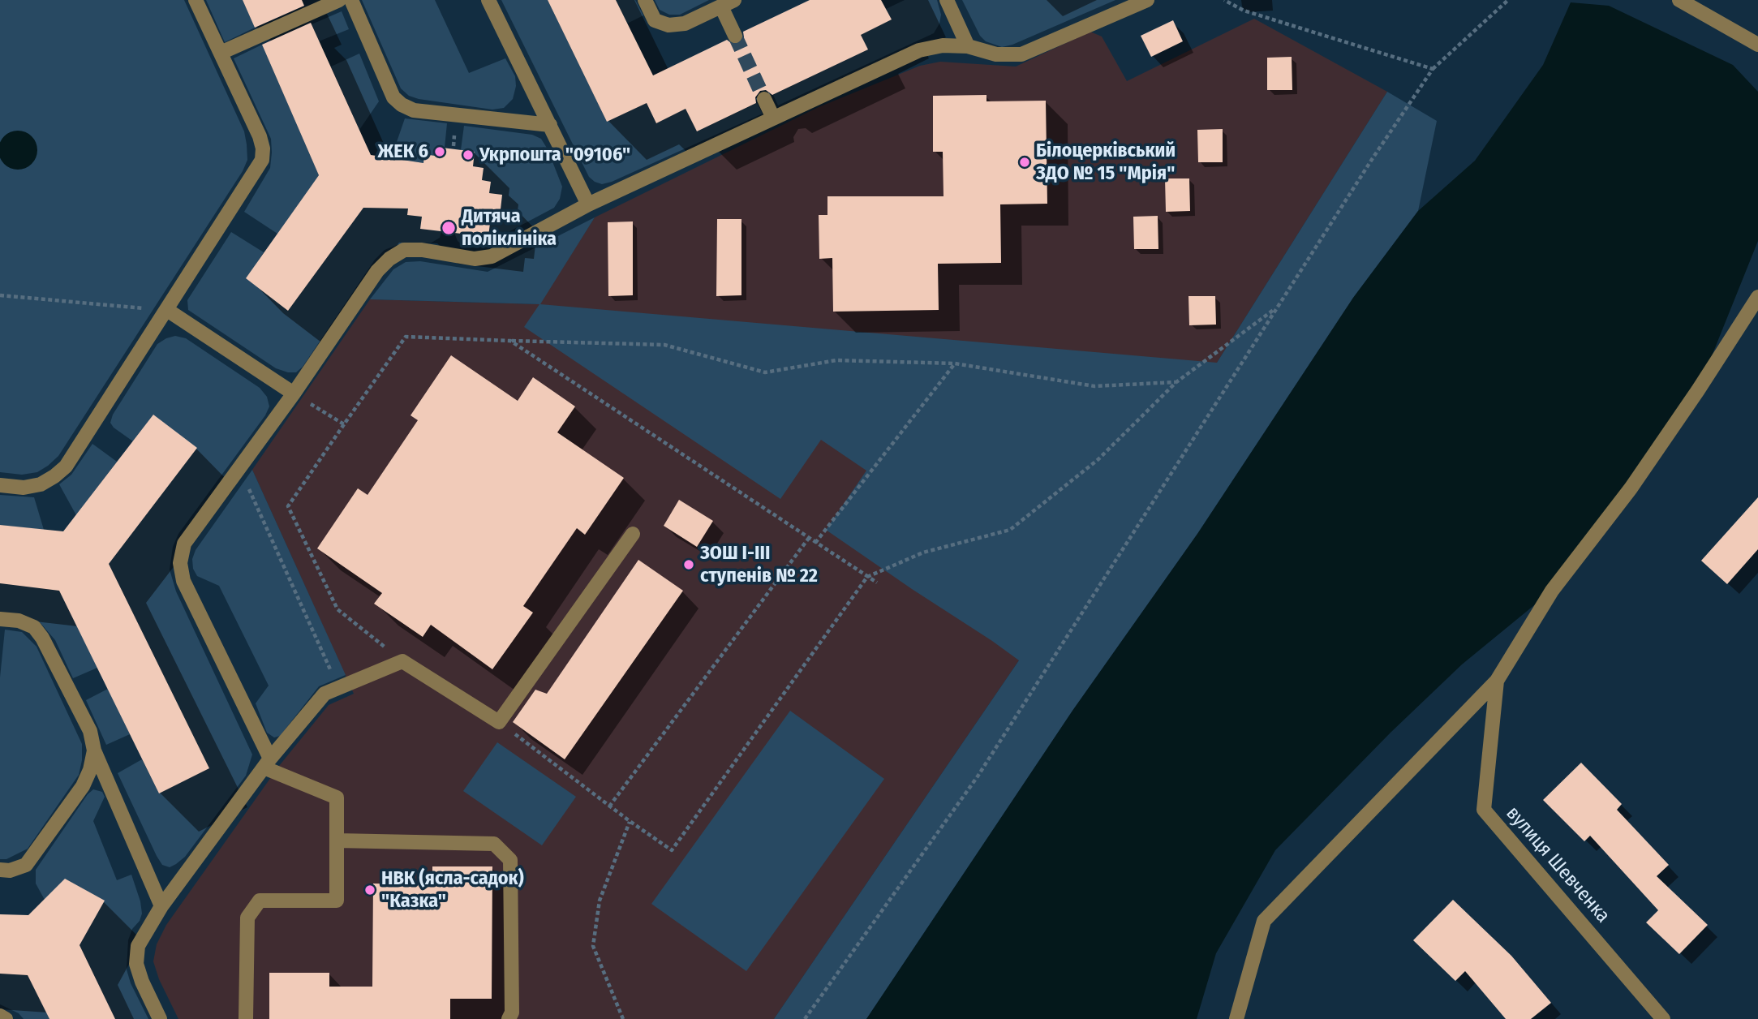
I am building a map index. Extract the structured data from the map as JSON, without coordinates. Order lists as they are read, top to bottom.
{
  "streets": {
    "street": ["вулиця Шевченка"]
  },
  "places": [
    "ЖЕК 6",
    "Укрпошта \"09106\"",
    "Білоцерківський ЗДО № 15 \"Мрія\"",
    "Дитяча поліклініка",
    "ЗОШ І-ІІІ ступенів № 22",
    "НВК (ясла-садок) \"Казка\""
  ]
}
